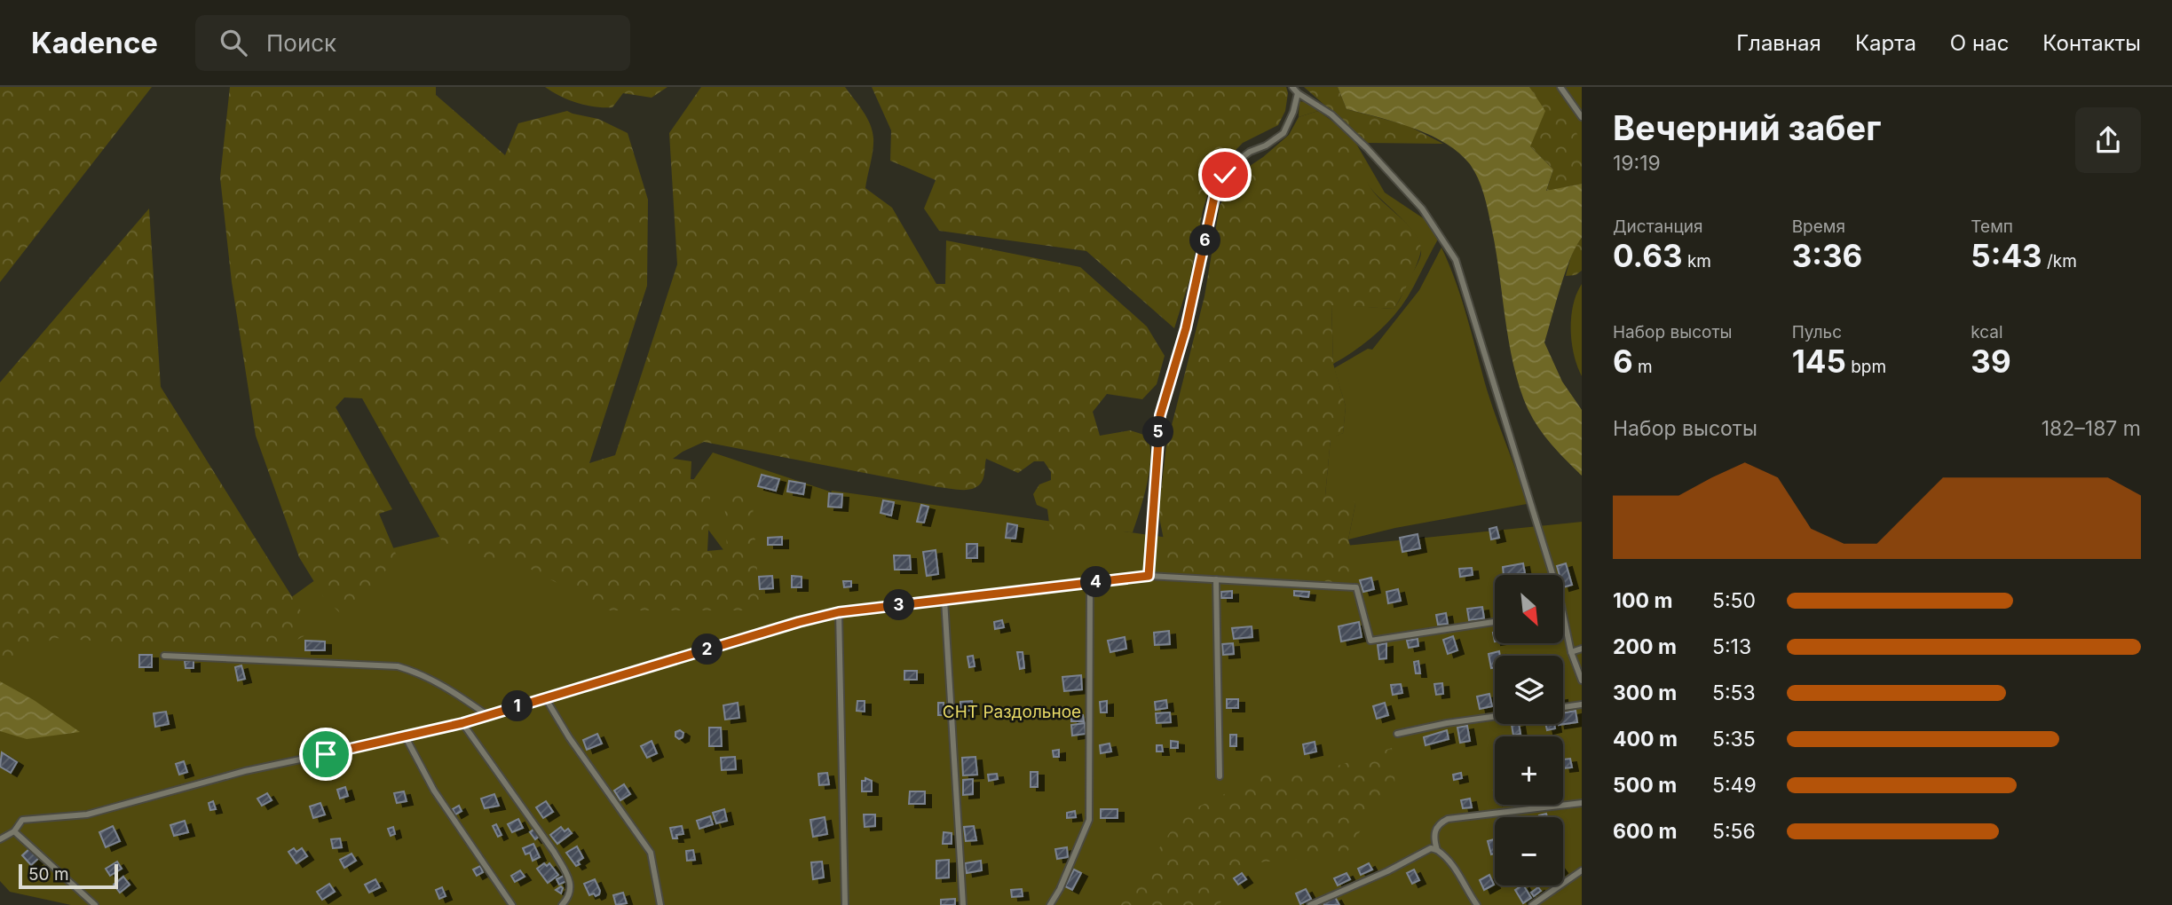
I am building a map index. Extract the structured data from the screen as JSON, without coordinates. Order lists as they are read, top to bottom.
{
  "parks": ["СНТ Раздольное"],
  "scale_bar": "50 m",
  "north": "bottom right",
  "page": {
    "header": "Kadence",
    "search": "Поиск",
    "nav": [
      "Главная",
      "Карта",
      "О нас",
      "Контакты"
    ],
    "heading": ["Вечерний забег", "19:19"],
    "stats": [
      ["Дистанция", "0.63 km"],
      ["Время", "3:36"],
      ["Темп", "5:43 /km"],
      ["Набор высоты", "6 m"],
      ["Пульс", "145 bpm"],
      ["kcal", "39"]
    ],
    "pins": [
      "6",
      "5",
      "4",
      "3",
      "2",
      "1"
    ],
    "chart": ["Набор высоты", "182–187 m"],
    "map_buttons": ["+", "−"],
    "list": [
      {
        "name": "100 m",
        "note": "5:50"
      },
      {
        "name": "200 m",
        "note": "5:13"
      },
      {
        "name": "300 m",
        "note": "5:53"
      },
      {
        "name": "400 m",
        "note": "5:35"
      },
      {
        "name": "500 m",
        "note": "5:49"
      },
      {
        "name": "600 m",
        "note": "5:56"
      }
    ],
    "scale": "50 m"
  }
}
